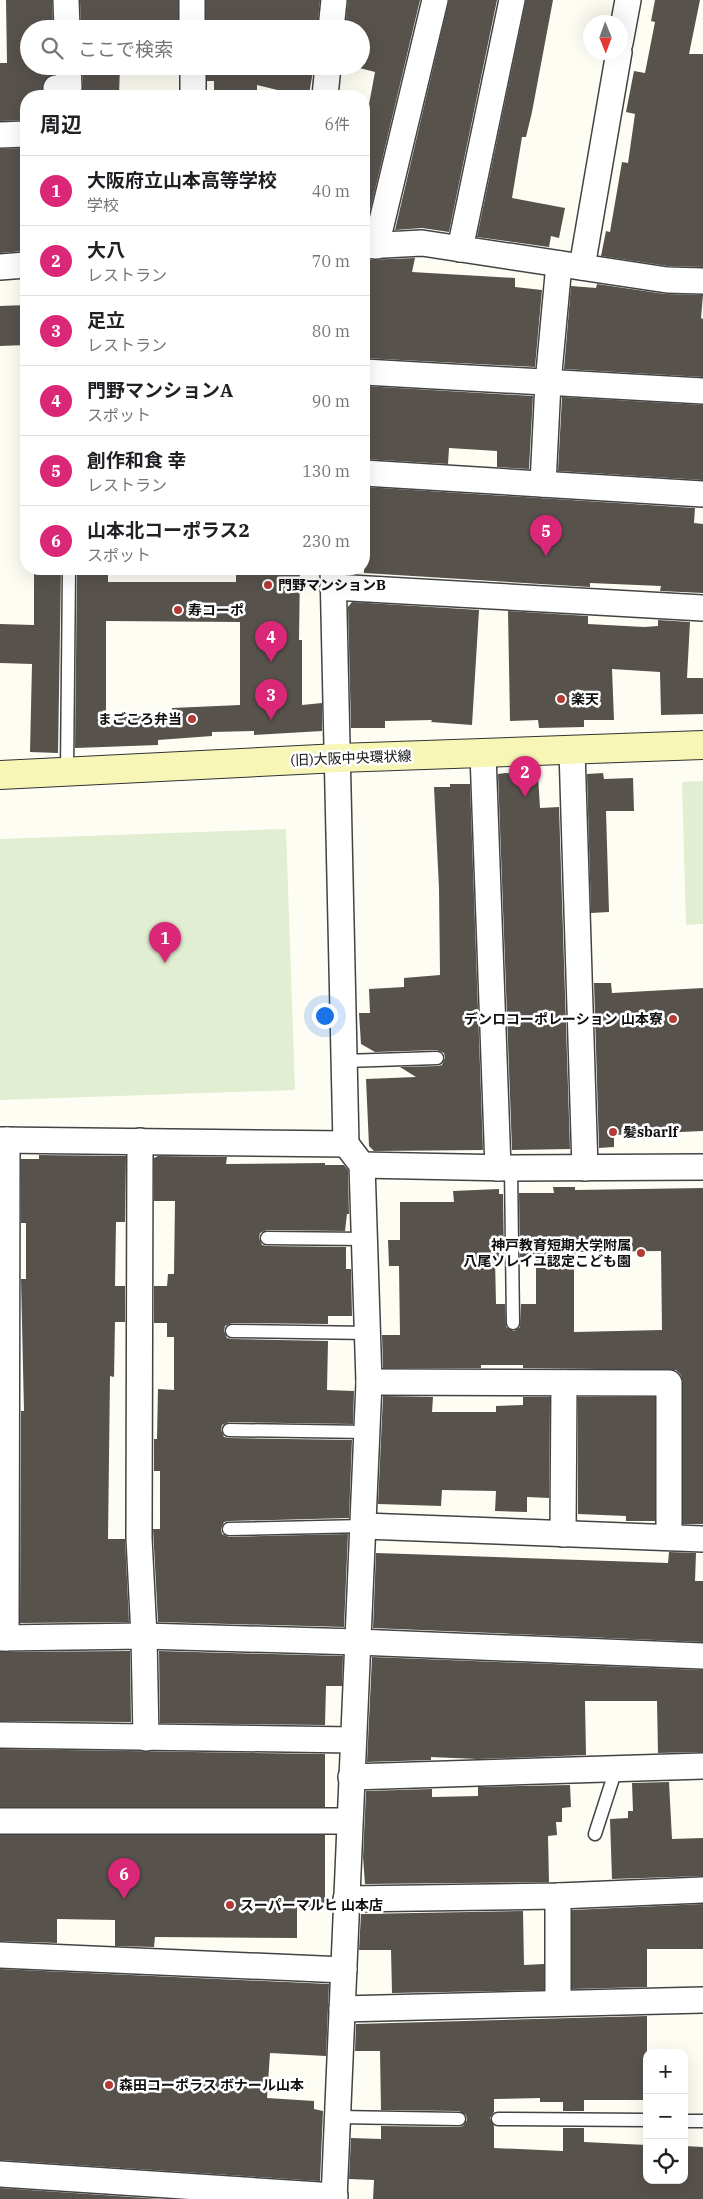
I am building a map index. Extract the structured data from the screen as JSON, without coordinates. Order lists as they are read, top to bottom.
{
  "streets": {
    "street": ["(旧)大阪中央環状線"]
  },
  "places": [
    "門野マンションB",
    "寿コーポ",
    "楽天",
    "まごころ弁当",
    "デンロコーポレーション 山本寮",
    "髪sbarlf",
    "神戸教育短期大学附属 八尾ソレイユ認定こども園",
    "スーパーマルヒ 山本店",
    "森田コーポラス ボナール山本"
  ],
  "north": "bottom",
  "page": {
    "search": "ここで検索",
    "heading": ["周辺", "6件"],
    "list": [
      {
        "mark": "1",
        "name": "大阪府立山本高等学校",
        "note": "学校",
        "value": "40 m"
      },
      {
        "mark": "2",
        "name": "大八",
        "note": "レストラン",
        "value": "70 m"
      },
      {
        "mark": "3",
        "name": "足立",
        "note": "レストラン",
        "value": "80 m"
      },
      {
        "mark": "4",
        "name": "門野マンションA",
        "note": "スポット",
        "value": "90 m"
      },
      {
        "mark": "5",
        "name": "創作和食 幸",
        "note": "レストラン",
        "value": "130 m"
      },
      {
        "mark": "6",
        "name": "山本北コーポラス2",
        "note": "スポット",
        "value": "230 m"
      }
    ],
    "pins": [
      "5",
      "4",
      "3",
      "2",
      "1",
      "6"
    ],
    "map_buttons": ["+", "−"]
  }
}
